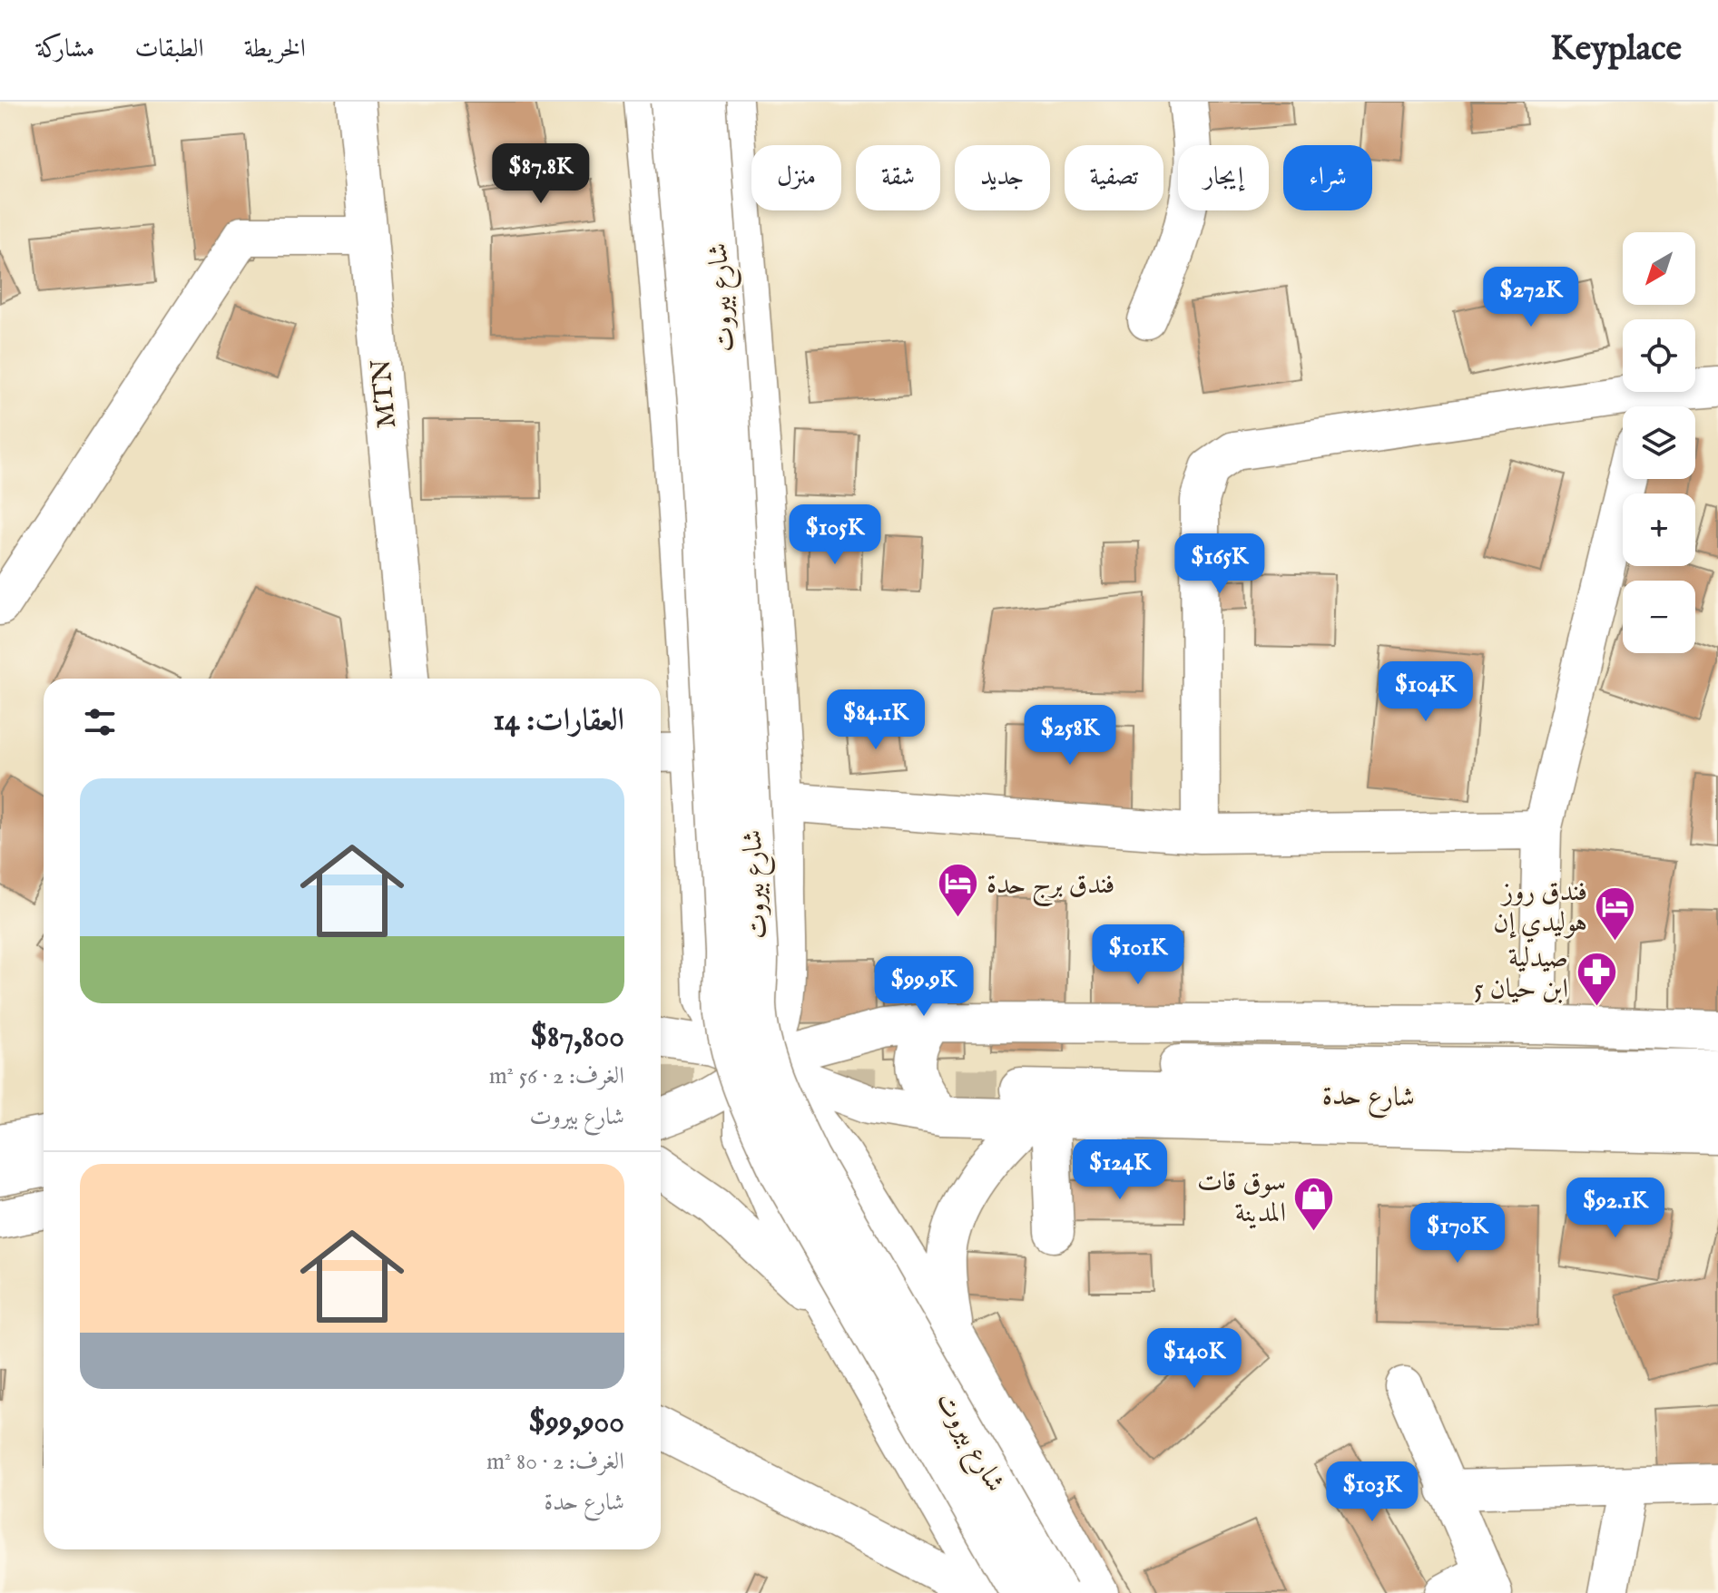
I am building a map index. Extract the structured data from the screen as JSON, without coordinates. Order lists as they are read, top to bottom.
{
  "streets": {
    "main road": ["شارع بيروت", "شارع حدة"],
    "street": ["MTN"]
  },
  "places": {
    "hotel": ["فندق برج حدة", "فندق روز هوليدي إن"],
    "pharmacy": ["صيدلية ابن حيان 5"],
    "shop": ["سوق قات المدينة"]
  },
  "north": "bottom left",
  "page": {
    "header": "Keyplace",
    "nav": ["الخريطة", "الطبقات", "مشاركة"],
    "price": [
      "$87.8K",
      "$272K",
      "$105K",
      "$165K",
      "$104K",
      "$84.1K",
      "$258K",
      "$101K",
      "$99.9K",
      "$124K",
      "$92.1K",
      "$170K",
      "$140K",
      "$103K"
    ],
    "chip": [
      "شراء",
      "إيجار",
      "تصفية",
      "جديد",
      "شقة",
      "منزل"
    ],
    "map_buttons": ["+", "−"],
    "heading": "العقارات: 14",
    "list": [
      {
        "name": "$87,800",
        "note": "الغرف: 2 · 56 m² · شارع بيروت"
      },
      {
        "name": "$99,900",
        "note": "الغرف: 2 · 80 m² · شارع حدة"
      }
    ]
  }
}
